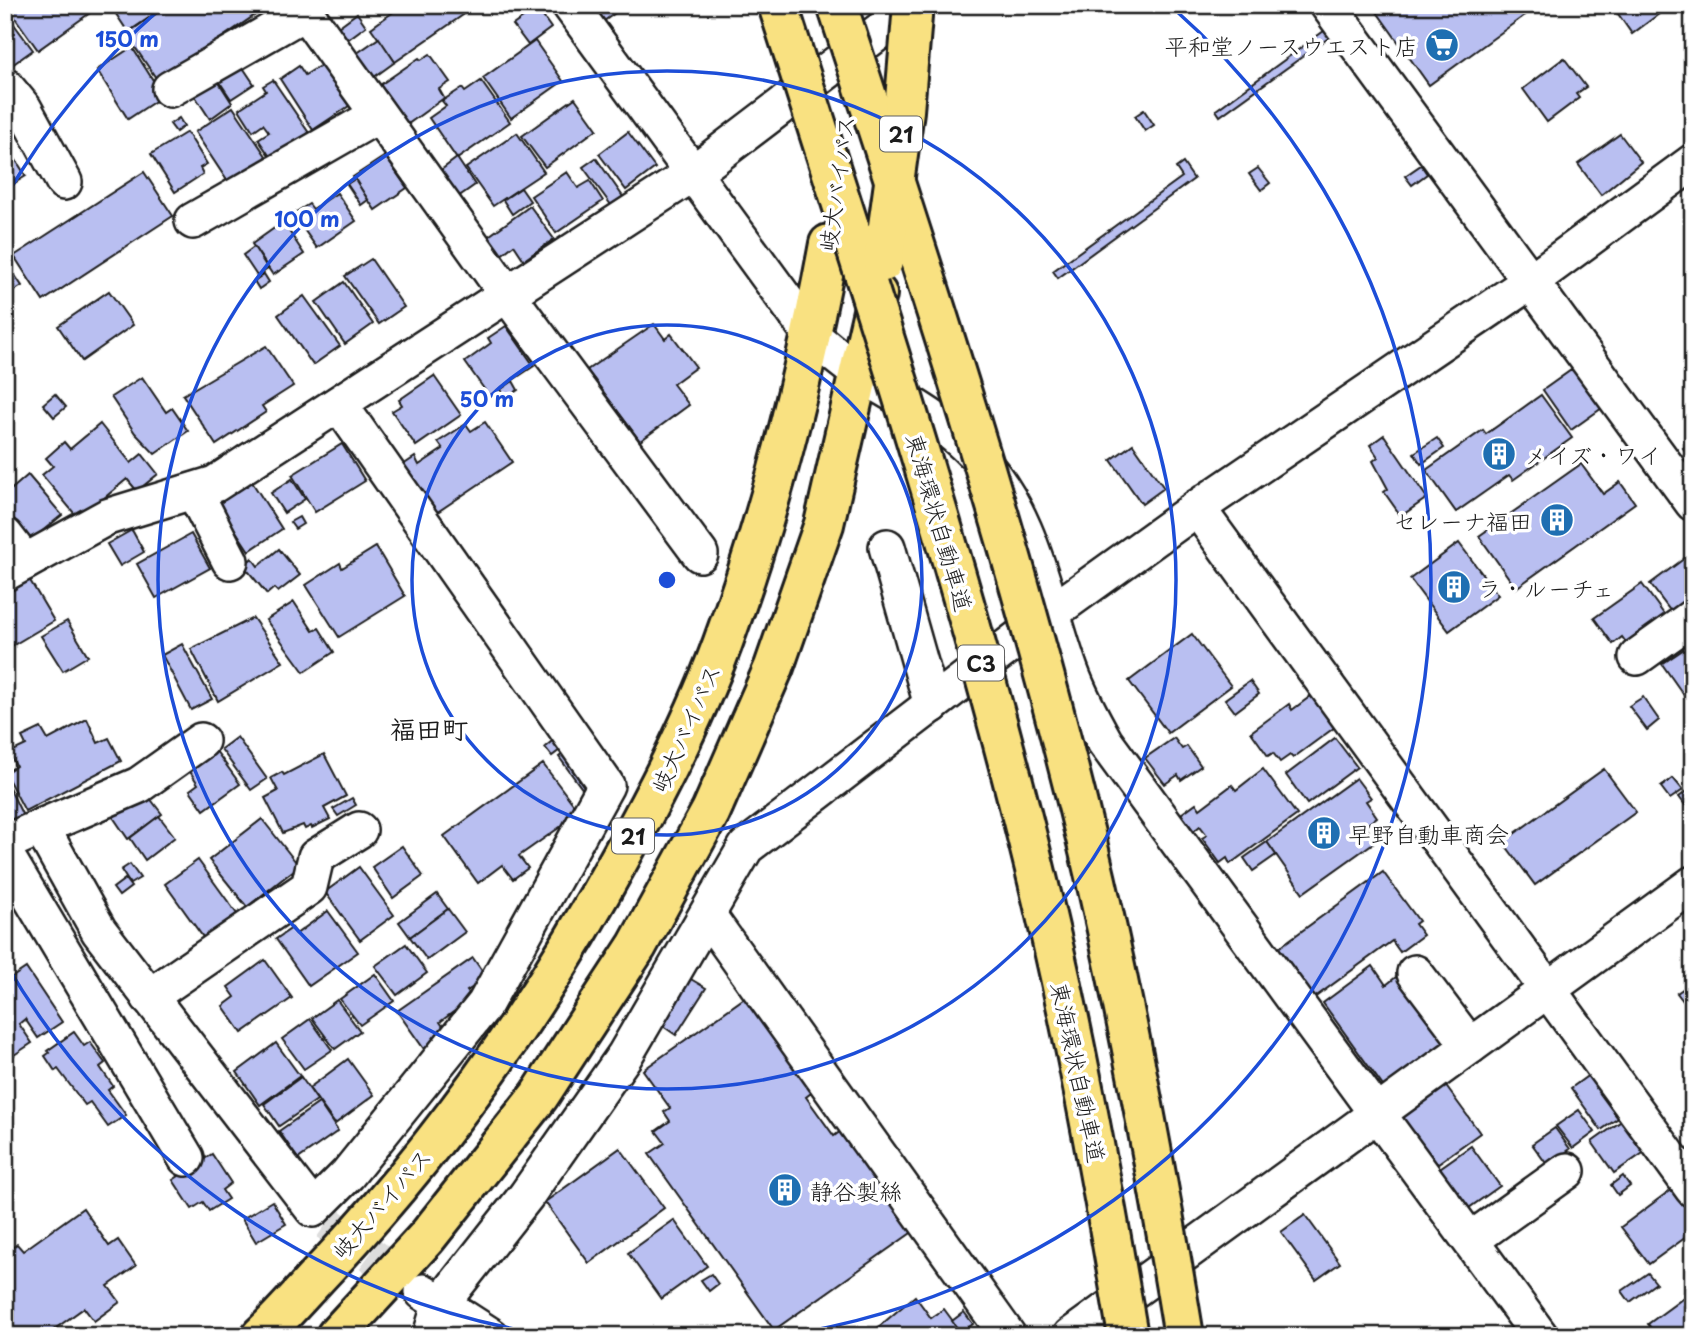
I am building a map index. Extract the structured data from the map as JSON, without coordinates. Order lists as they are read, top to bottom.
{
  "streets": {
    "highway": [
      "21",
      "岐大バイパス",
      "東海環状自動車道",
      "C3"
    ]
  },
  "districts": ["福田町"],
  "places": {
    "supermarket": ["平和堂ノースウエスト店"],
    "building": [
      "メイズ・ワイ",
      "セレーナ福田",
      "ラ・ルーチェ",
      "早野自動車商会",
      "静谷製絲"
    ]
  },
  "rings": ["150 m", "100 m", "50 m"]
}
